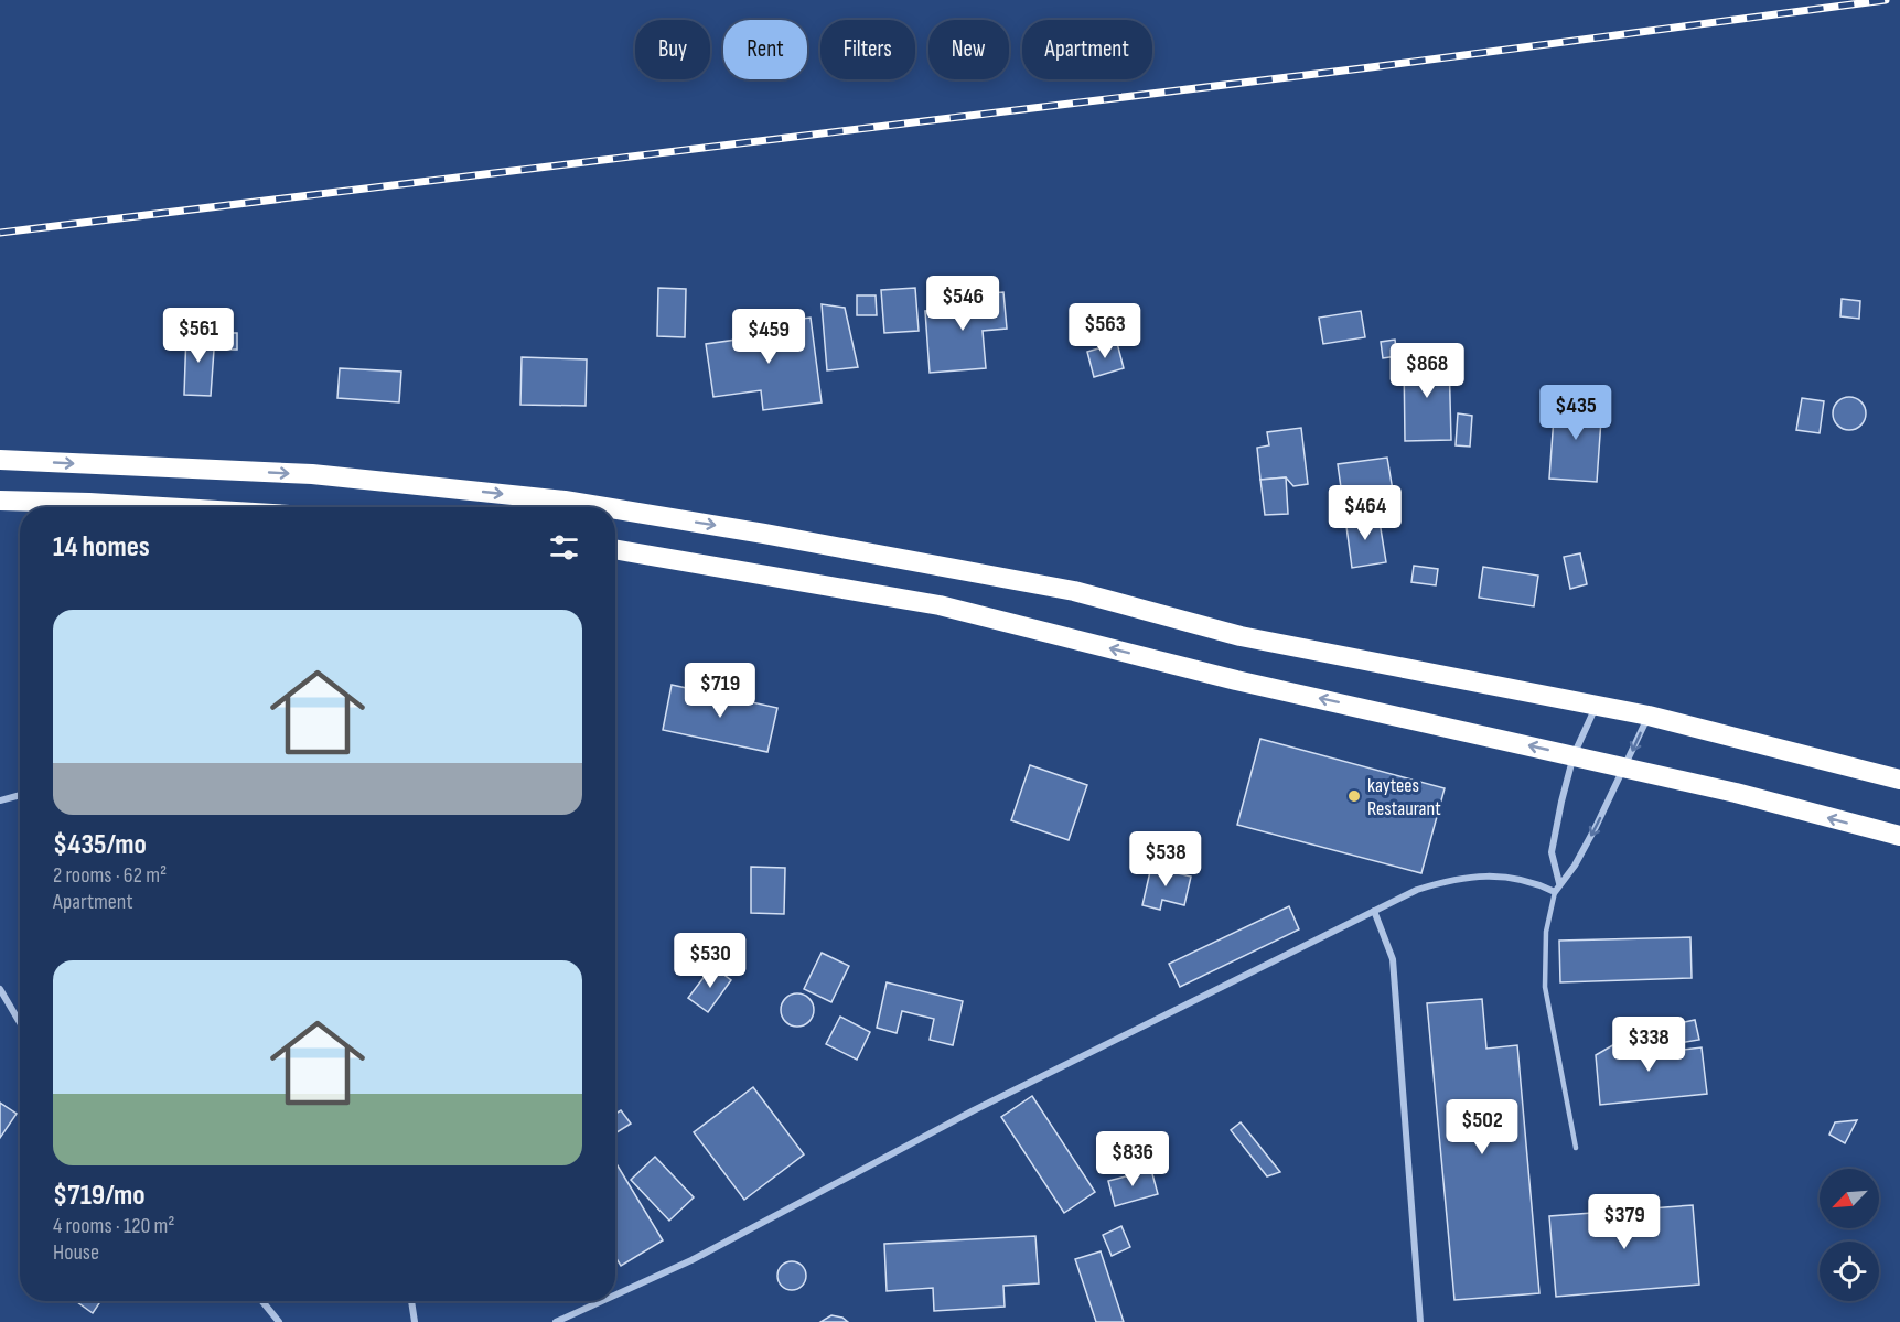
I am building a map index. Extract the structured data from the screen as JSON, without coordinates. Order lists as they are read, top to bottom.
{
  "places": ["kaytees Restaurant"],
  "north": "bottom left",
  "page": {
    "chip": [
      "Buy",
      "Rent",
      "Filters",
      "New",
      "Apartment"
    ],
    "price": [
      "$546",
      "$563",
      "$561",
      "$459",
      "$868",
      "$435",
      "$464",
      "$719",
      "$538",
      "$530",
      "$338",
      "$502",
      "$836",
      "$379"
    ],
    "heading": "14 homes",
    "list": [
      {
        "name": "$435/mo",
        "note": "2 rooms · 62 m² · Apartment"
      },
      {
        "name": "$719/mo",
        "note": "4 rooms · 120 m² · House"
      }
    ]
  }
}
